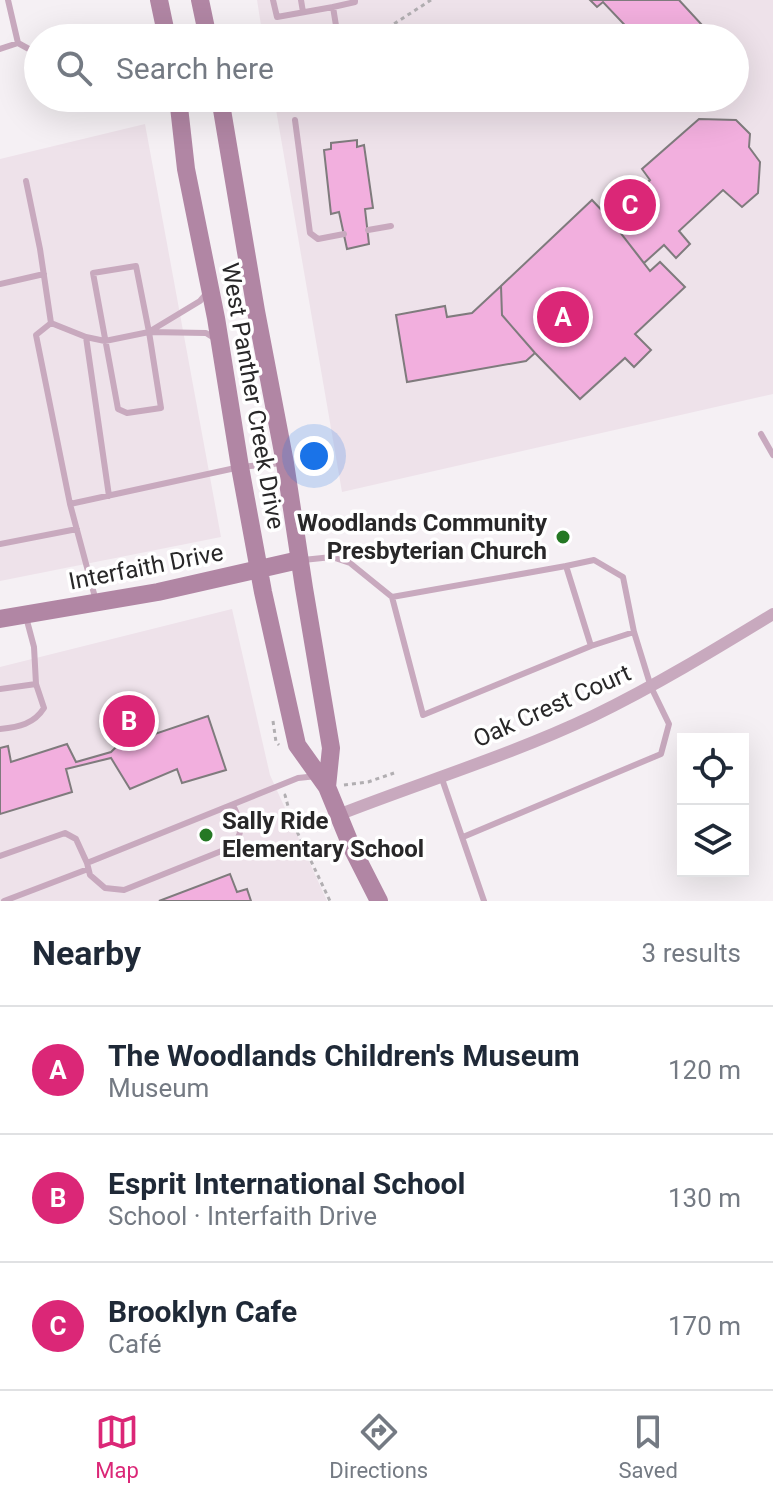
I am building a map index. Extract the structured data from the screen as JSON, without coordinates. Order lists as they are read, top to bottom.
{
  "streets": {
    "street": ["West Panther Creek Drive", "Interfaith Drive", "Oak Crest Court"]
  },
  "crossings": [
    ["West Panther Creek Drive", "Interfaith Drive"],
    ["West Panther Creek Drive", "Oak Crest Court"]
  ],
  "places": ["Woodlands Community Presbyterian Church", "Sally Ride Elementary School"],
  "page": {
    "search": "Search here",
    "pins": ["C", "A", "B"],
    "heading": ["Nearby", "3 results"],
    "list": [
      {
        "mark": "A",
        "name": "The Woodlands Children's Museum",
        "note": "Museum",
        "value": "120 m"
      },
      {
        "mark": "B",
        "name": "Esprit International School",
        "note": "School · Interfaith Drive",
        "value": "130 m"
      },
      {
        "mark": "C",
        "name": "Brooklyn Cafe",
        "note": "Café",
        "value": "170 m"
      }
    ],
    "nav": ["Map", "Directions", "Saved"]
  }
}
